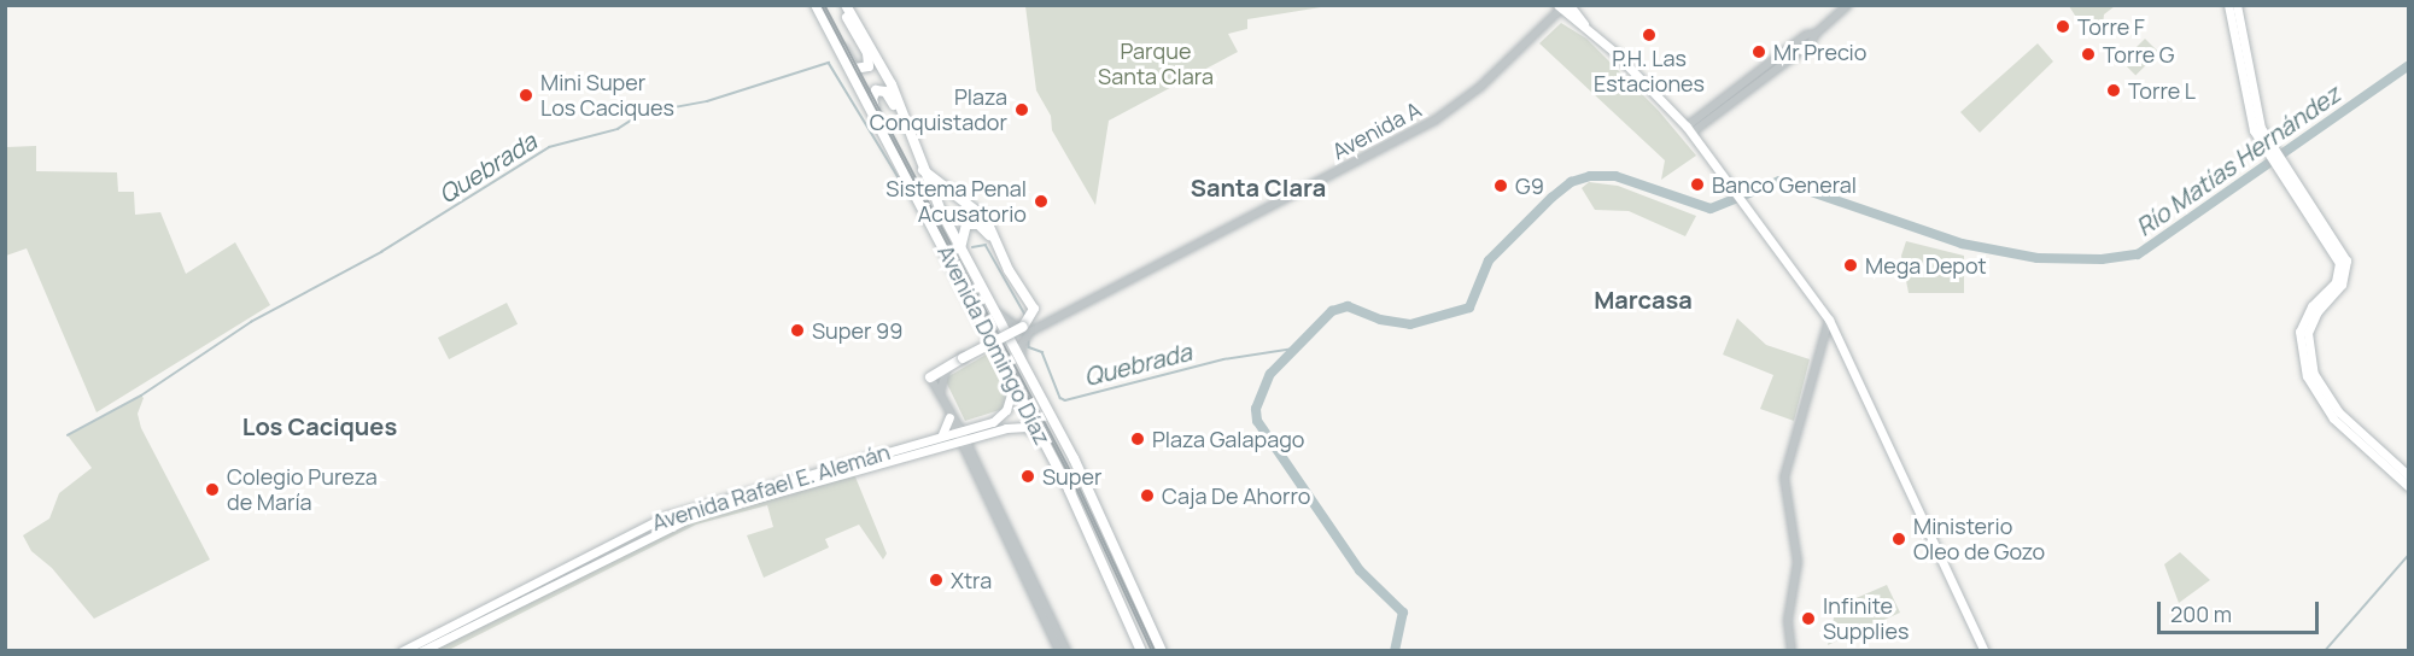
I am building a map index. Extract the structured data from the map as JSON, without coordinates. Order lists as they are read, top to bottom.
{
  "streets": {
    "main road": ["Avenida Domingo Díaz", "Avenida Rafael E. Alemán"],
    "street": ["Avenida A"]
  },
  "crossings": [
    ["Avenida Domingo Díaz", "Avenida Rafael E. Alemán"]
  ],
  "districts": ["Santa Clara", "Marcasa", "Los Caciques"],
  "water": ["Río Matías Hernández", "Quebrada"],
  "parks": ["Parque Santa Clara"],
  "places": [
    "Torre F",
    "P.H. Las Estaciones",
    "Mr Precio",
    "Torre G",
    "Torre L",
    "Mini Super Los Caciques",
    "Plaza Conquistador",
    "Banco General",
    "G9",
    "Sistema Penal Acusatorio",
    "Mega Depot",
    "Super 99",
    "Plaza Galapago",
    "Super",
    "Colegio Pureza de María",
    "Caja De Ahorro",
    "Ministerio Oleo de Gozo",
    "Xtra",
    "Infinite Supplies"
  ],
  "scale_bar": "200 m"
}
